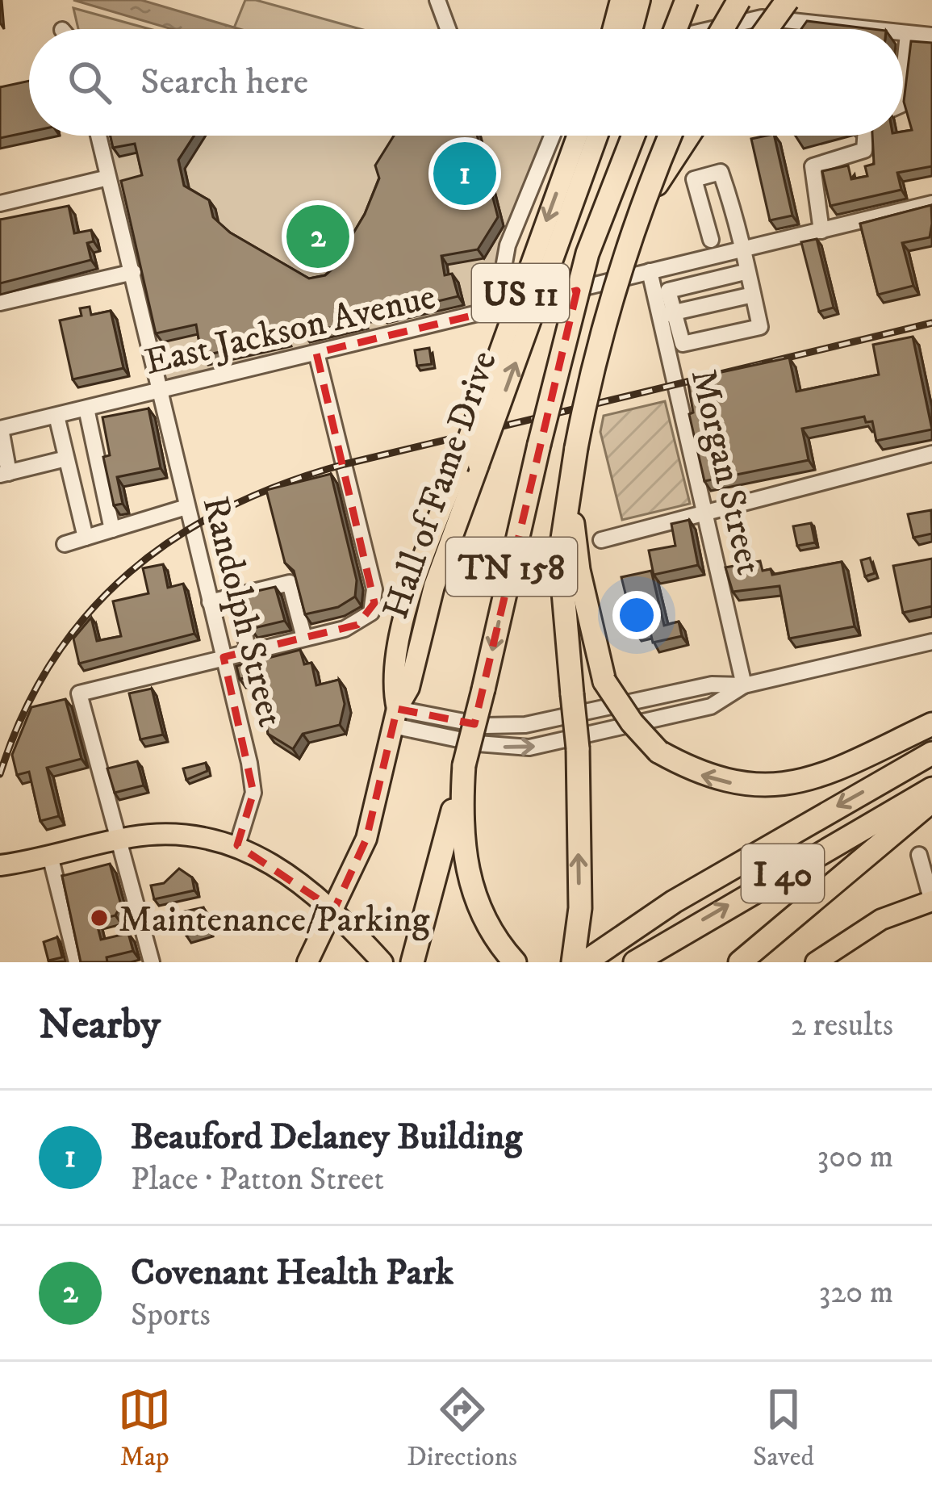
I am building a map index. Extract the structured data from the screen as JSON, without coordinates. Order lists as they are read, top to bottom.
{
  "streets": {
    "highway": ["TN 158", "I 40"],
    "main road": ["US 11", "Hall of Fame Drive"],
    "street": ["East Jackson Avenue", "Morgan Street", "Randolph Street"]
  },
  "crossings": [
    ["East Jackson Avenue", "Morgan Street"],
    ["East Jackson Avenue", "Randolph Street"]
  ],
  "places": ["Maintenance/Parking"],
  "page": {
    "search": "Search here",
    "pins": ["1", "2"],
    "heading": ["Nearby", "2 results"],
    "list": [
      {
        "mark": "1",
        "name": "Beauford Delaney Building",
        "note": "Place · Patton Street",
        "value": "300 m"
      },
      {
        "mark": "2",
        "name": "Covenant Health Park",
        "note": "Sports",
        "value": "320 m"
      }
    ],
    "nav": ["Map", "Directions", "Saved"]
  }
}
